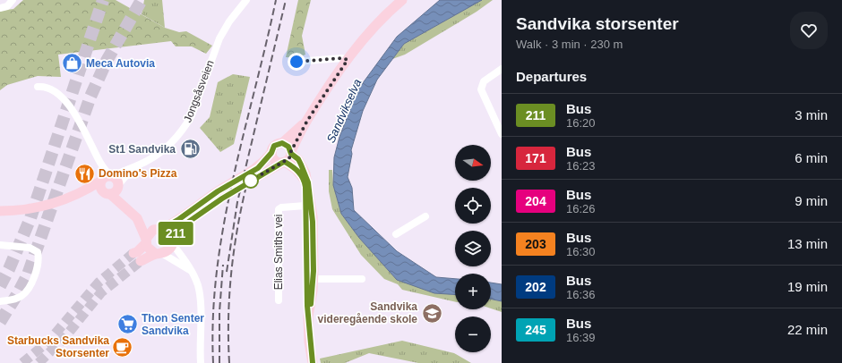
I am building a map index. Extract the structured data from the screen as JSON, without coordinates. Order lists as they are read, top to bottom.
{
  "streets": {
    "main road": ["Jongsåsveien"],
    "street": ["Elias Smiths vei"]
  },
  "water": ["Sandvikselva"],
  "places": {
    "shop": ["Meca Autovia"],
    "fuel station": ["St1 Sandvika"],
    "restaurant": ["Domino's Pizza"],
    "school or university": ["Sandvika videregående skole"],
    "supermarket": ["Thon Senter Sandvika"],
    "cafe": ["Starbucks Sandvika Storsenter"]
  },
  "lines": ["bus line 211"],
  "north": "right",
  "page": {
    "on_map": "211",
    "heading": [
      ["Sandvika storsenter", "Walk · 3 min · 230 m"],
      "Departures"
    ],
    "list": [
      {
        "mark": "211",
        "name": "Bus",
        "note": "16:20",
        "value": "3 min"
      },
      {
        "mark": "171",
        "name": "Bus",
        "note": "16:23",
        "value": "6 min"
      },
      {
        "mark": "204",
        "name": "Bus",
        "note": "16:26",
        "value": "9 min"
      },
      {
        "mark": "203",
        "name": "Bus",
        "note": "16:30",
        "value": "13 min"
      },
      {
        "mark": "202",
        "name": "Bus",
        "note": "16:36",
        "value": "19 min"
      },
      {
        "mark": "245",
        "name": "Bus",
        "note": "16:39",
        "value": "22 min"
      }
    ],
    "map_buttons": ["+", "−"]
  }
}
